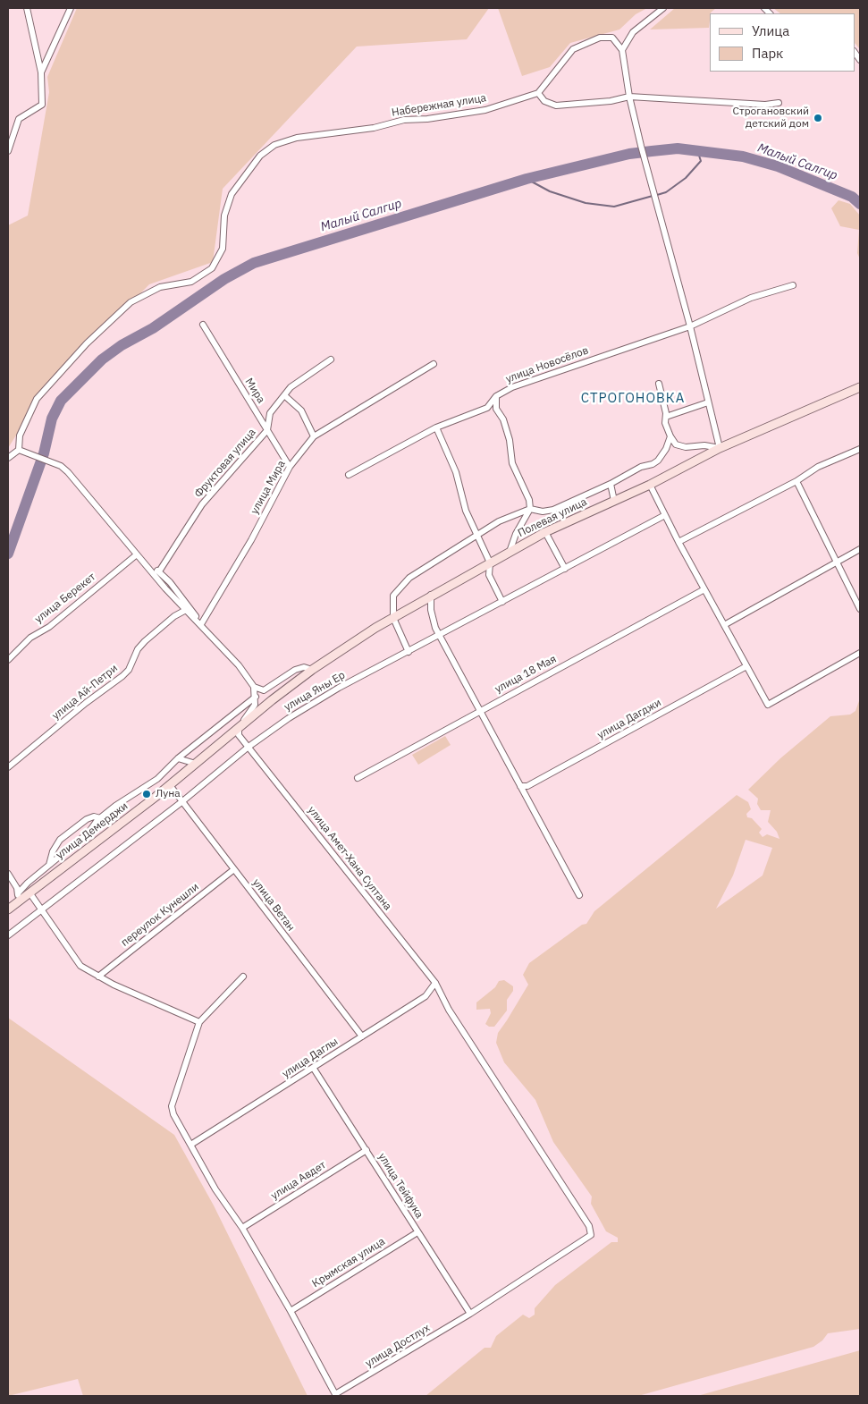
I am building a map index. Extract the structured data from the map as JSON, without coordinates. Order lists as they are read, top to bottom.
{
  "streets": {
    "main road": ["Полевая улица", "улица Демерджи"],
    "street": [
      "Набережная улица",
      "улица Новосёлов",
      "Мира",
      "Фруктовая улица",
      "улица Мира",
      "улица Берекет",
      "улица 18 Мая",
      "улица Яны Ер",
      "улица Ай-Петри",
      "улица Дагджи",
      "улица Амет-Хана Султана",
      "улица Ветан",
      "переулок Кунешли",
      "улица Даглы",
      "улица Авдет",
      "улица Тейфука",
      "Крымская улица",
      "улица Достлух"
    ]
  },
  "crossings": [
    ["Мира", "Фруктовая улица"],
    ["Мира", "улица Мира"],
    ["Полевая улица", "улица Демерджи"],
    ["улица Яны Ер", "улица Амет-Хана Султана"],
    ["улица Яны Ер", "улица Ветан"],
    ["улица Демерджи", "улица Амет-Хана Султана"],
    ["улица Демерджи", "улица Ветан"],
    ["улица Амет-Хана Султана", "улица Даглы"],
    ["улица Амет-Хана Султана", "улица Тейфука"],
    ["улица Амет-Хана Султана", "улица Достлух"],
    ["улица Ветан", "переулок Кунешли"],
    ["улица Ветан", "улица Даглы"],
    ["улица Даглы", "улица Тейфука"],
    ["улица Авдет", "улица Тейфука"],
    ["улица Тейфука", "Крымская улица"],
    ["улица Тейфука", "улица Достлух"],
    ["Крымская улица", "улица Достлух"]
  ],
  "districts": ["СТРОГОНОВКА"],
  "water": ["Малый Салгир"],
  "places": ["Строгановский детский дом", "Луна"],
  "legend": ["Улица", "Парк"]
}
